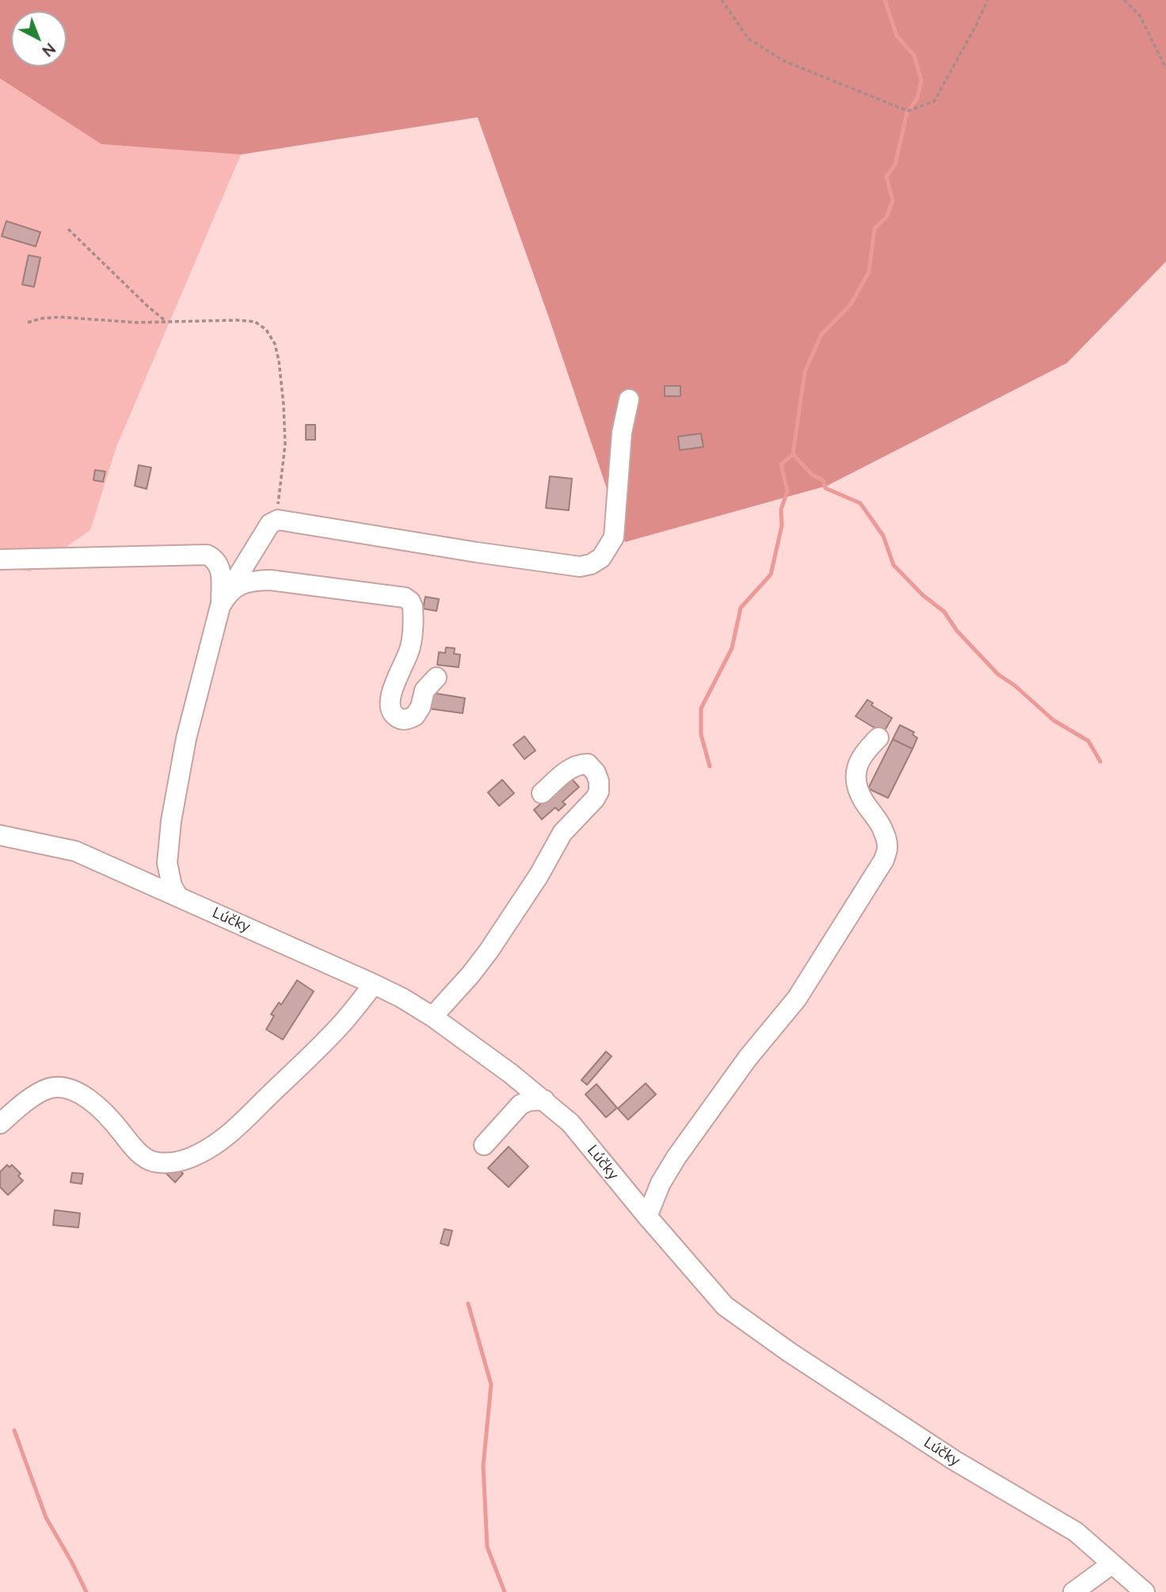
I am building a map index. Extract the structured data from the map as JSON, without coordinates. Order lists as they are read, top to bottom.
{
  "streets": {
    "street": ["Lúčky"]
  },
  "north": "bottom right"
}
